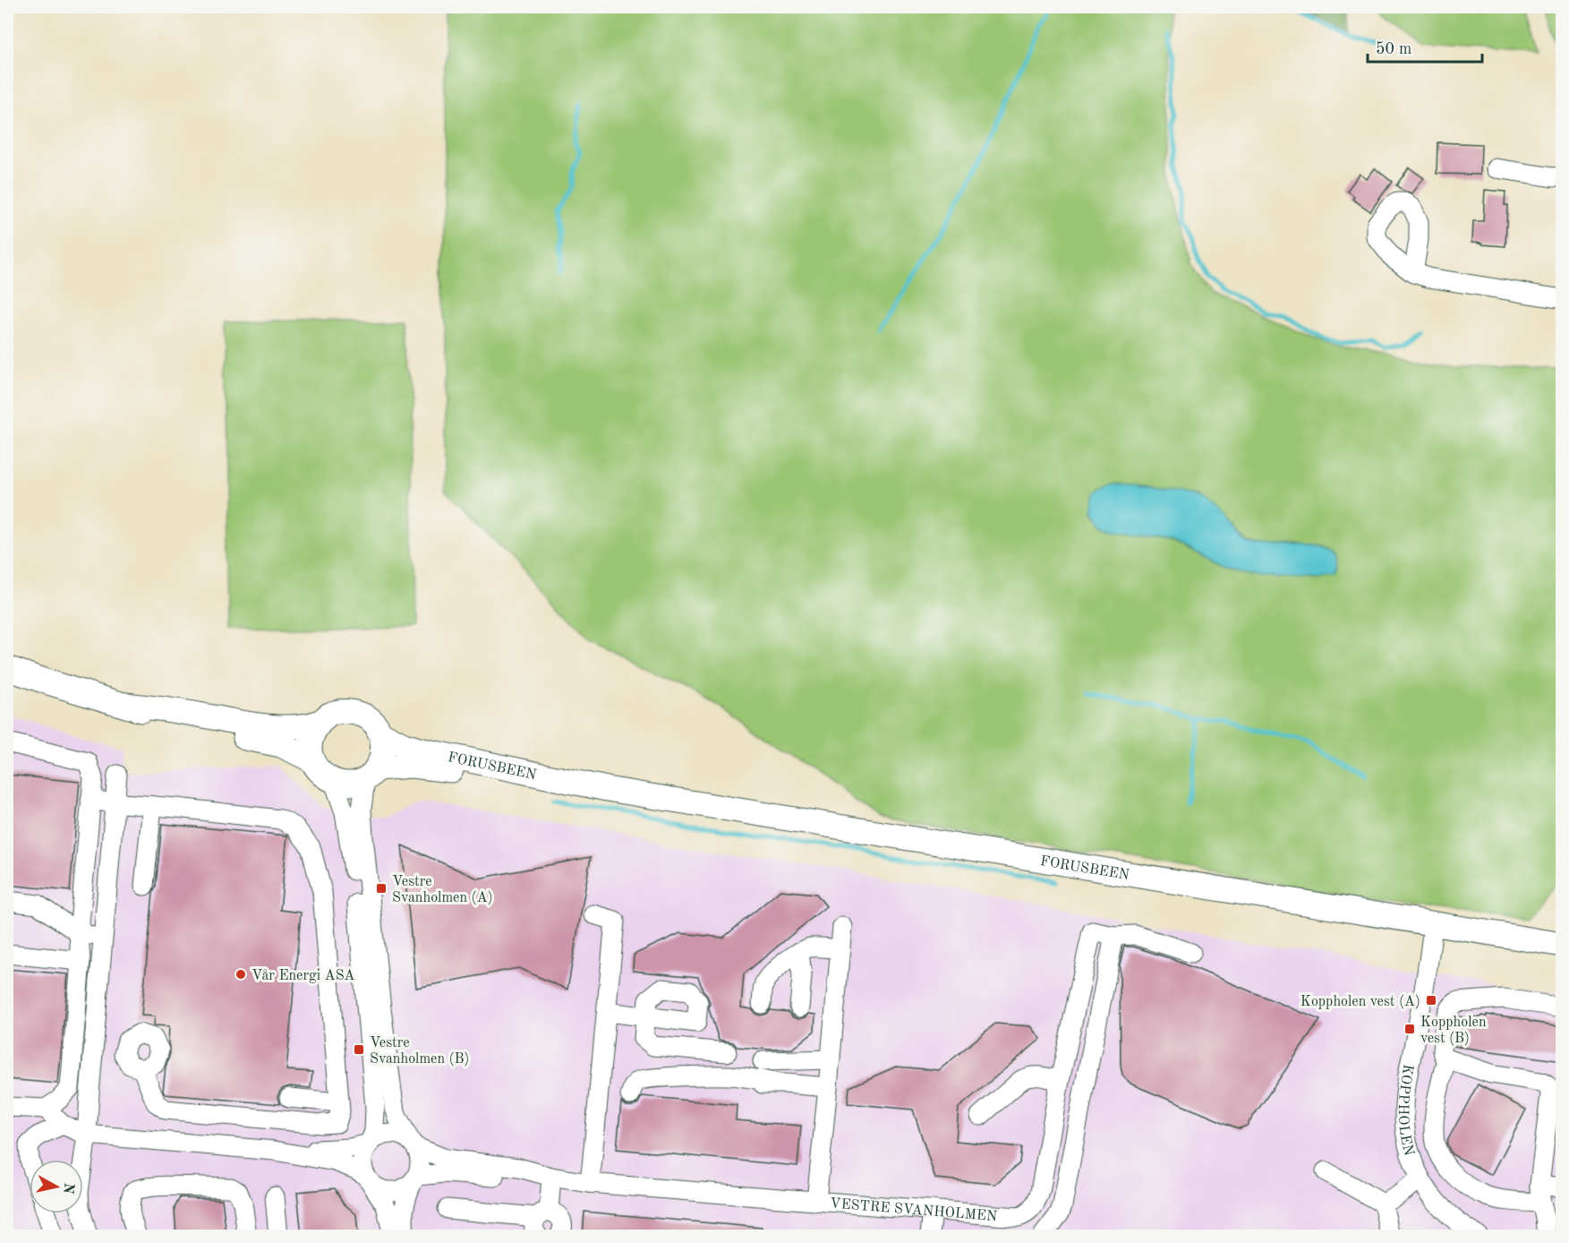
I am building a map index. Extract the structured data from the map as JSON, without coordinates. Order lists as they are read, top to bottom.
{
  "streets": {
    "main road": ["FORUSBEEN"],
    "street": ["KOPPHOLEN", "VESTRE SVANHOLMEN"]
  },
  "crossings": [
    ["FORUSBEEN", "KOPPHOLEN"]
  ],
  "places": {
    "transit": [
      "Vestre Svanholmen (A)",
      "Koppholen vest (A)",
      "Koppholen vest (B)",
      "Vestre Svanholmen (B)"
    ],
    "other": ["Vår Energi ASA"]
  },
  "scale_bar": "50 m",
  "north": "right"
}
